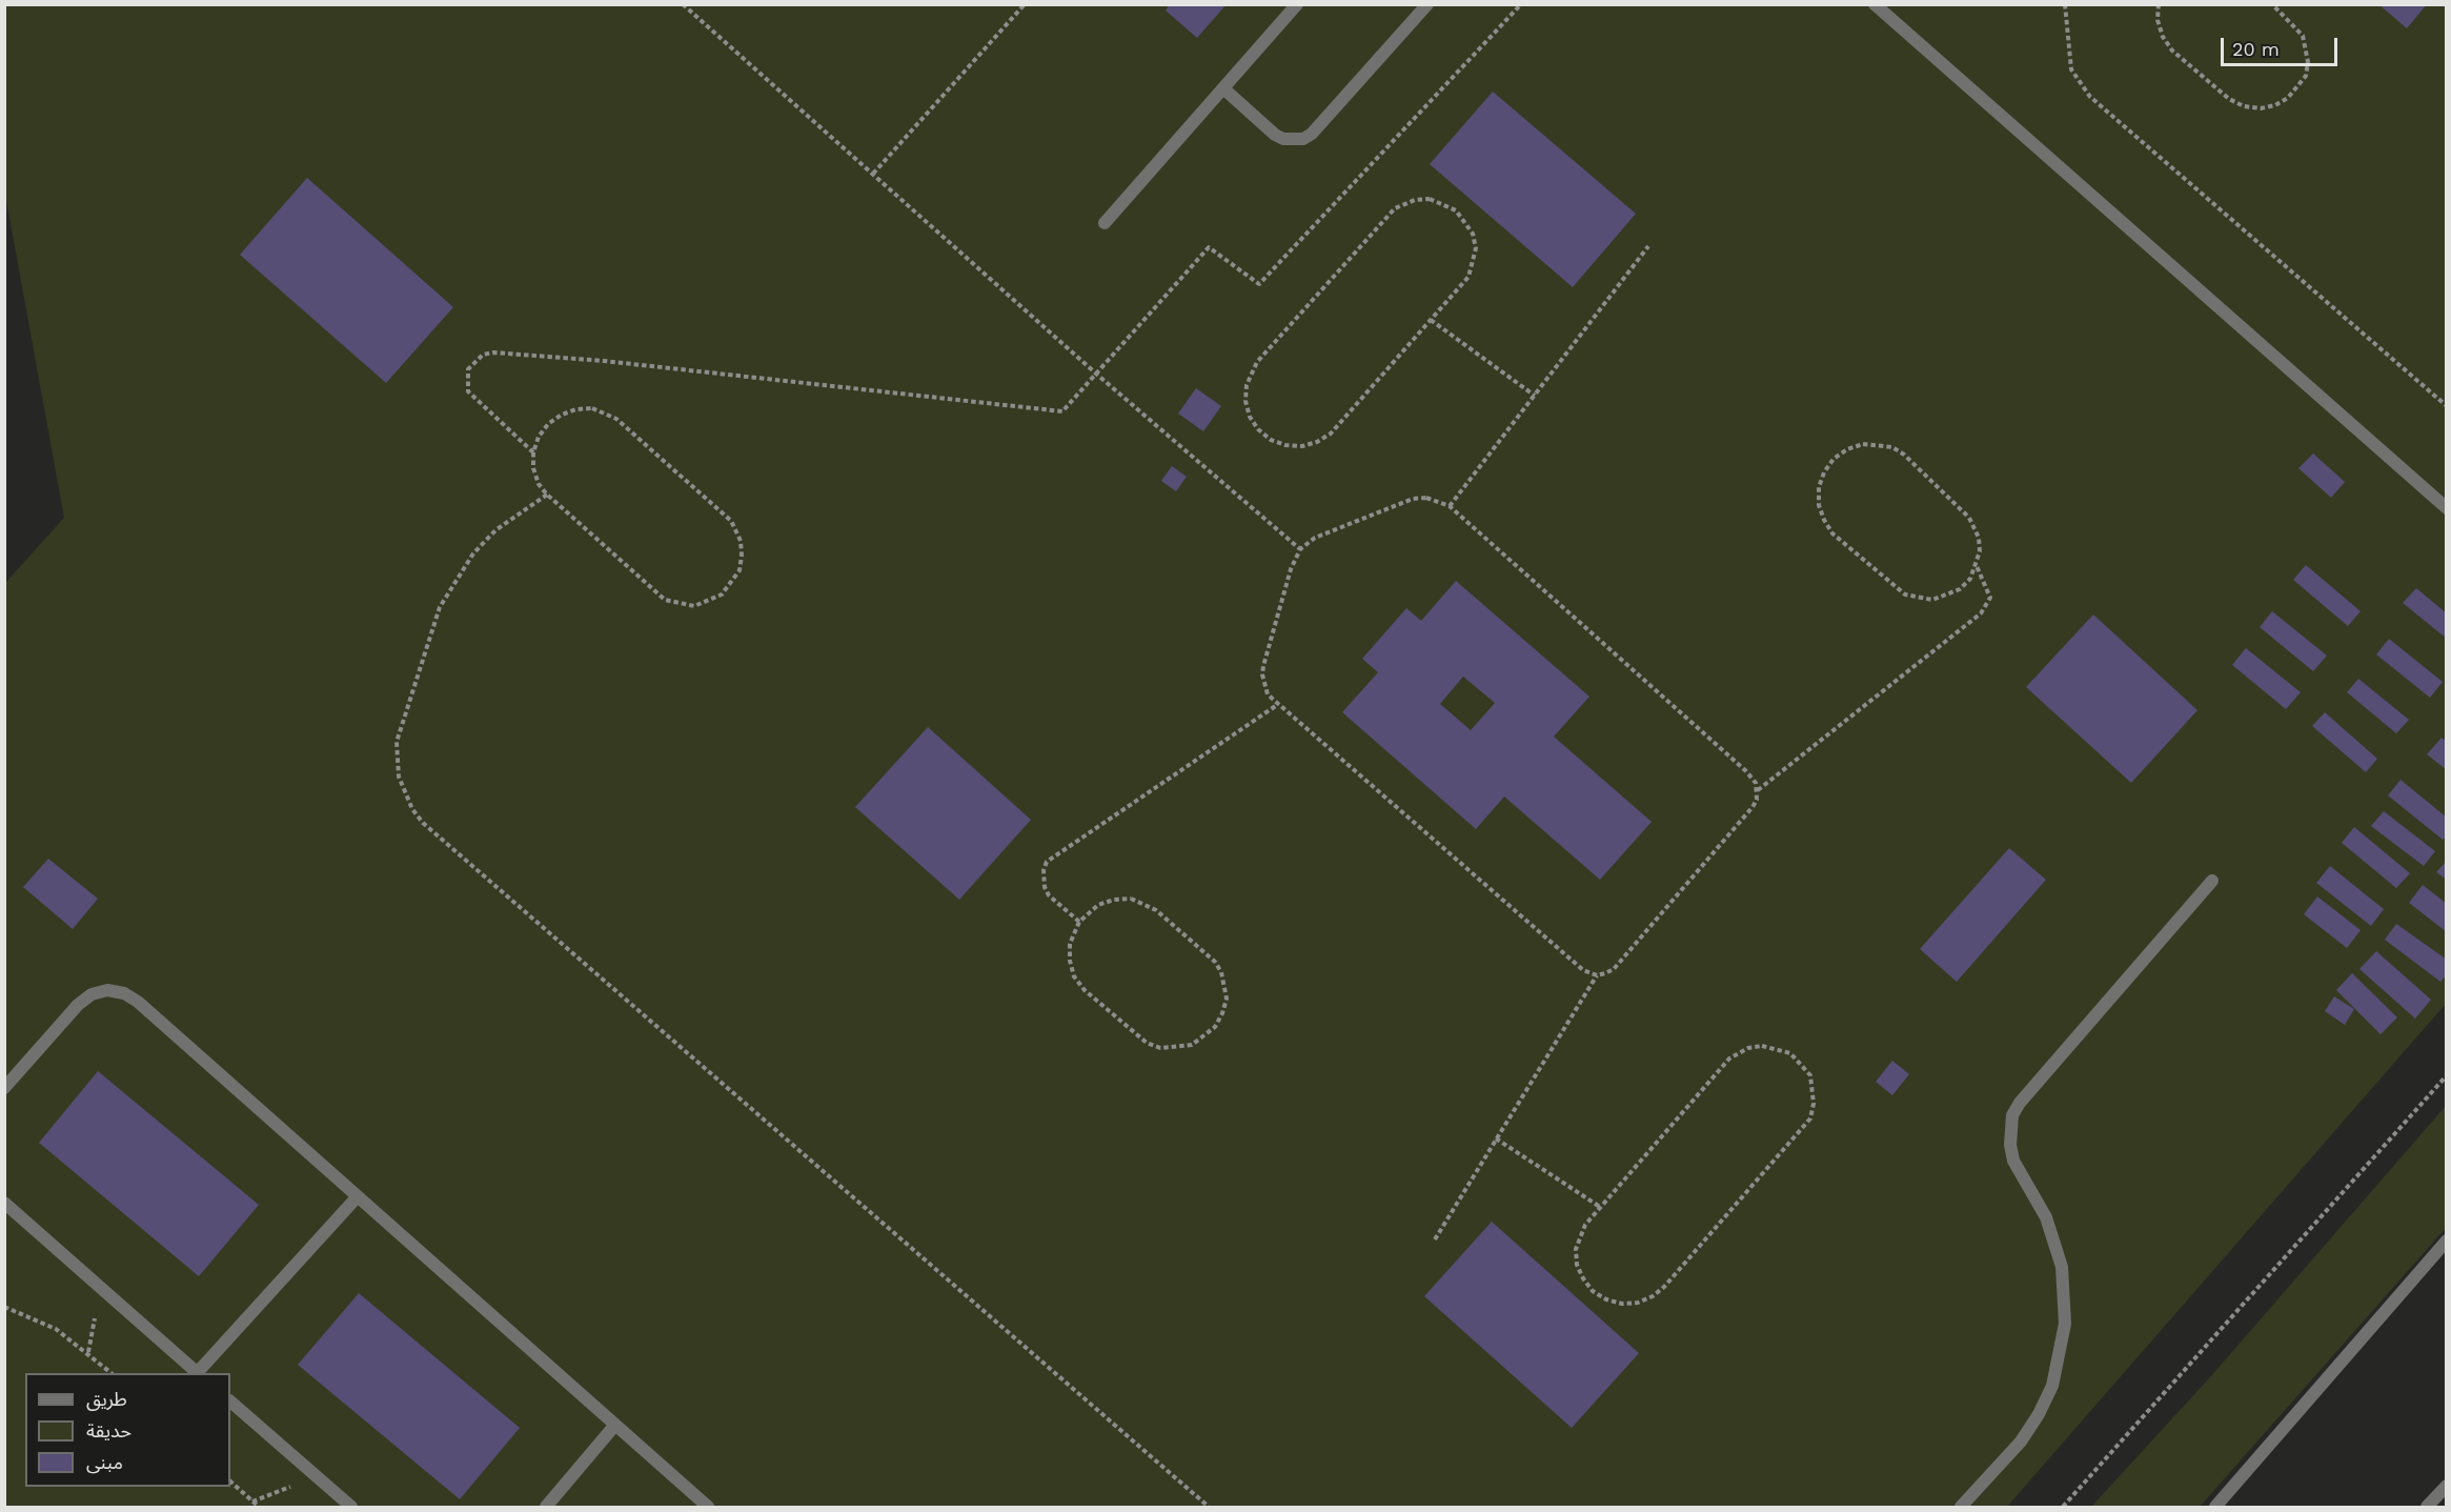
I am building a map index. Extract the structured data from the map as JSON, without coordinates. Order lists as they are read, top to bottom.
{
  "legend": ["طريق", "حديقة", "مبنى"],
  "scale_bar": "20 m"
}
